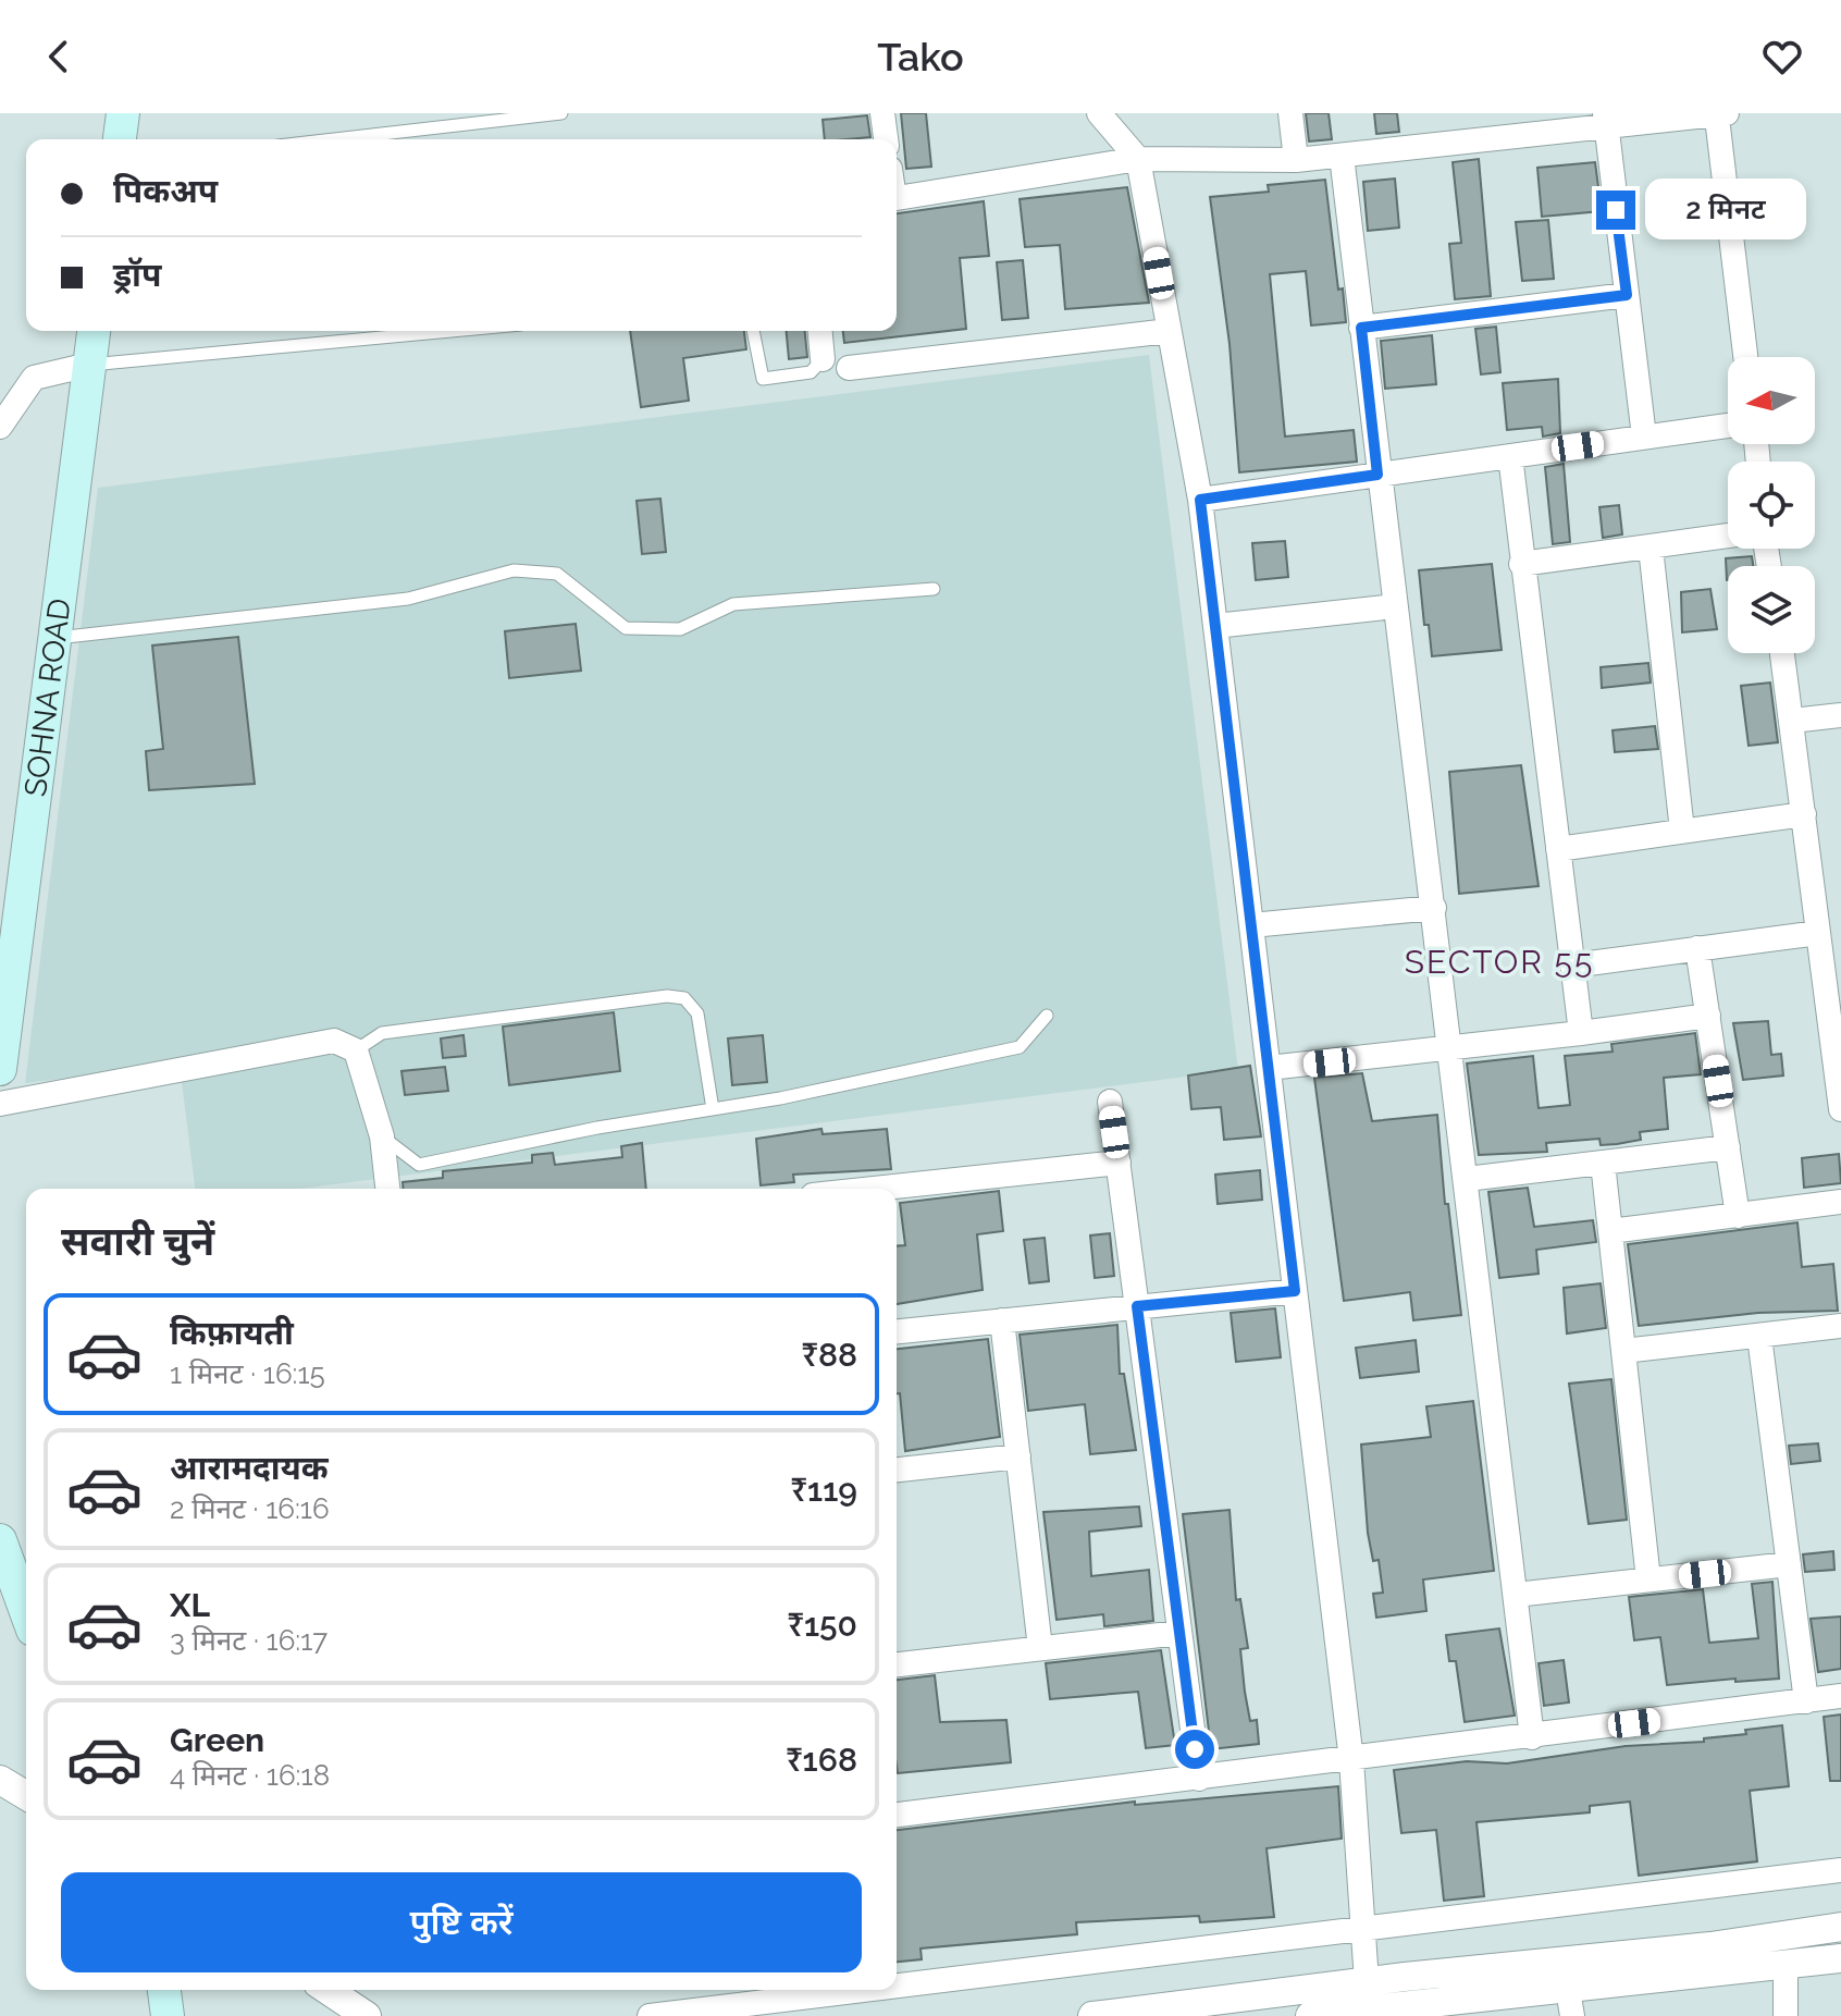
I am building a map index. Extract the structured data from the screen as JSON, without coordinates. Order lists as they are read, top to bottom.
{
  "streets": {
    "main road": ["SOHNA ROAD"]
  },
  "districts": ["SECTOR 55"],
  "north": "left",
  "page": {
    "header": "Tako",
    "banner": ["पिकअप", "ड्रॉप"],
    "bubble": "2 मिनट",
    "heading": "सवारी चुनें",
    "list": [
      {
        "name": "किफ़ायती",
        "note": "1 मिनट · 16:15",
        "value": "₹88"
      },
      {
        "name": "आरामदायक",
        "note": "2 मिनट · 16:16",
        "value": "₹119"
      },
      {
        "name": "XL",
        "note": "3 मिनट · 16:17",
        "value": "₹150"
      },
      {
        "name": "Green",
        "note": "4 मिनट · 16:18",
        "value": "₹168"
      }
    ],
    "buttons": "पुष्टि करें"
  }
}
